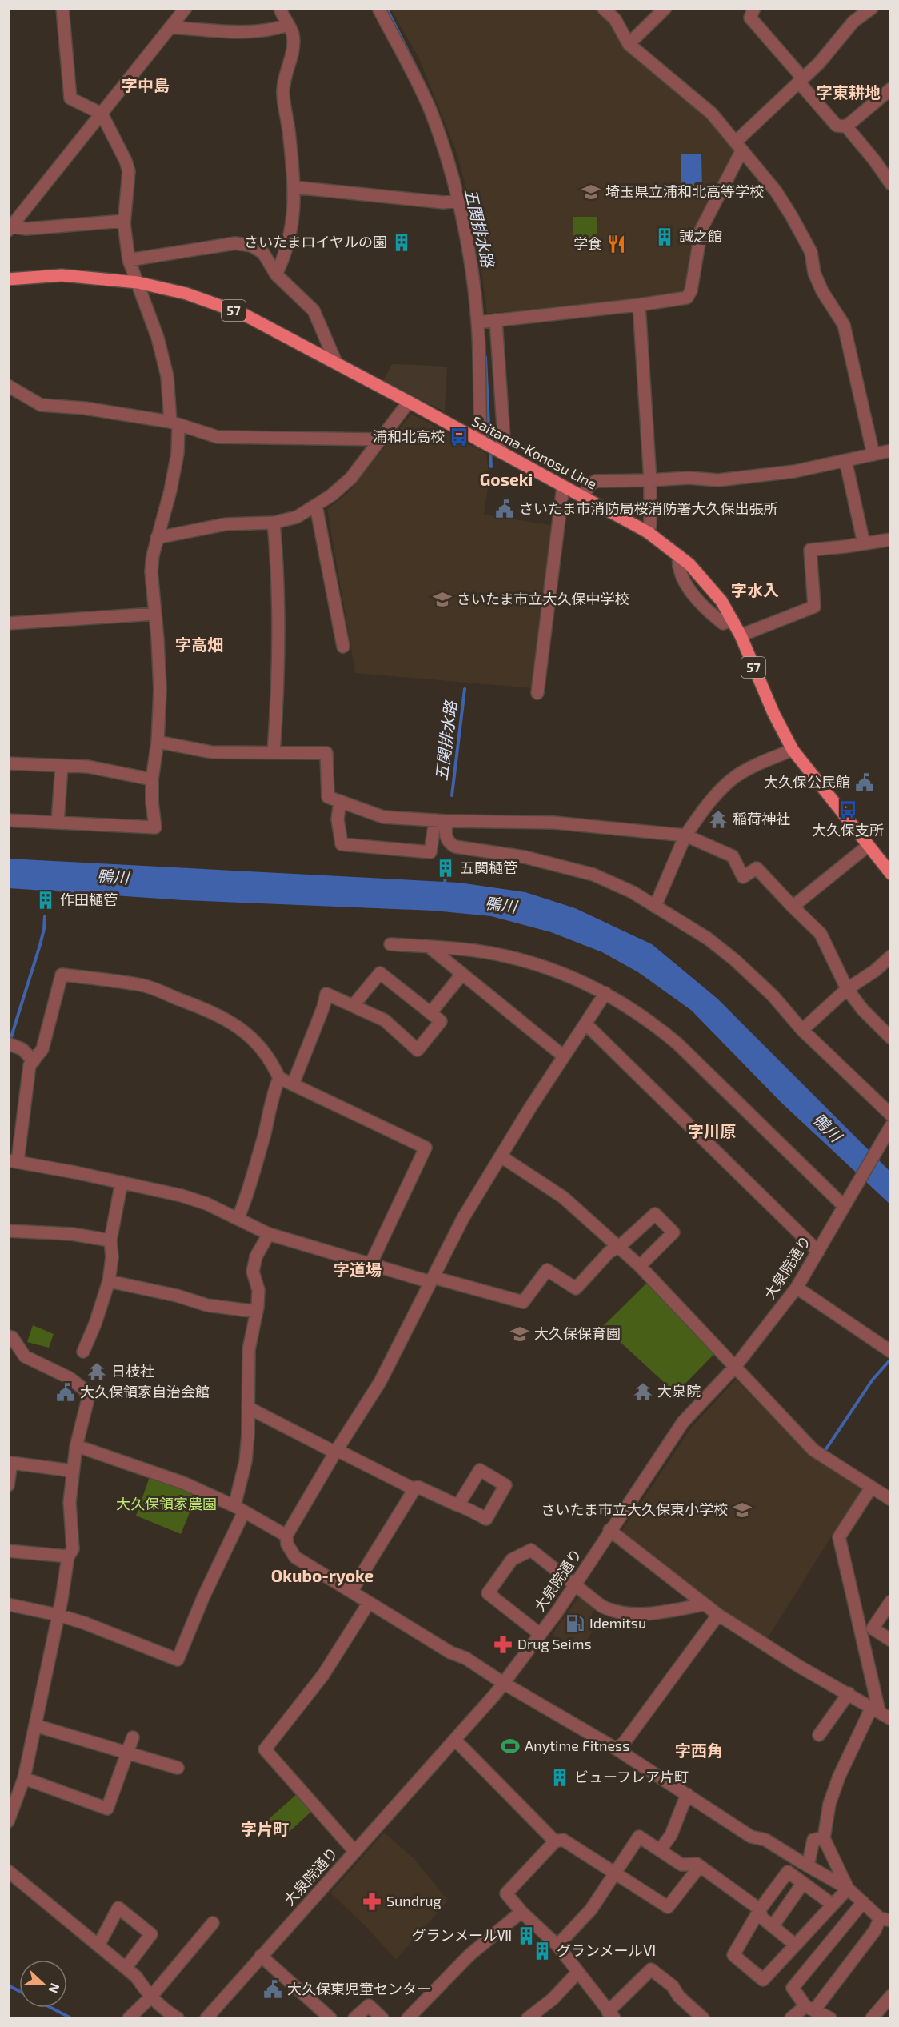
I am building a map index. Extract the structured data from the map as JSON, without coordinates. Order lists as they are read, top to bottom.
{
  "streets": {
    "main road": ["57", "Saitama-Konosu Line"],
    "street": ["大泉院通り"]
  },
  "districts": [
    "字中島",
    "字東耕地",
    "Goseki",
    "字水入",
    "字高畑",
    "字川原",
    "字道場",
    "Okubo-ryoke",
    "字西角",
    "字片町"
  ],
  "water": ["五関排水路", "鴨川"],
  "parks": ["大久保領家農園"],
  "places": {
    "school or university": [
      "埼玉県立浦和北高等学校",
      "さいたま市立大久保中学校",
      "大久保保育園",
      "さいたま市立大久保東小学校"
    ],
    "building": [
      "誠之館",
      "さいたまロイヤルの園",
      "五関樋管",
      "作田樋管",
      "ビューフレア片町",
      "グランメールⅦ",
      "グランメールⅥ"
    ],
    "restaurant": ["学食"],
    "bus stop": ["浦和北高校", "大久保支所"],
    "public building": [
      "さいたま市消防局桜消防署大久保出張所",
      "大久保公民館",
      "大久保領家自治会館",
      "大久保東児童センター"
    ],
    "temple": ["稲荷神社", "日枝社", "大泉院"],
    "fuel station": ["Idemitsu"],
    "pharmacy": ["Drug Seims", "Sundrug"],
    "sports": ["Anytime Fitness"]
  },
  "north": "right"
}
